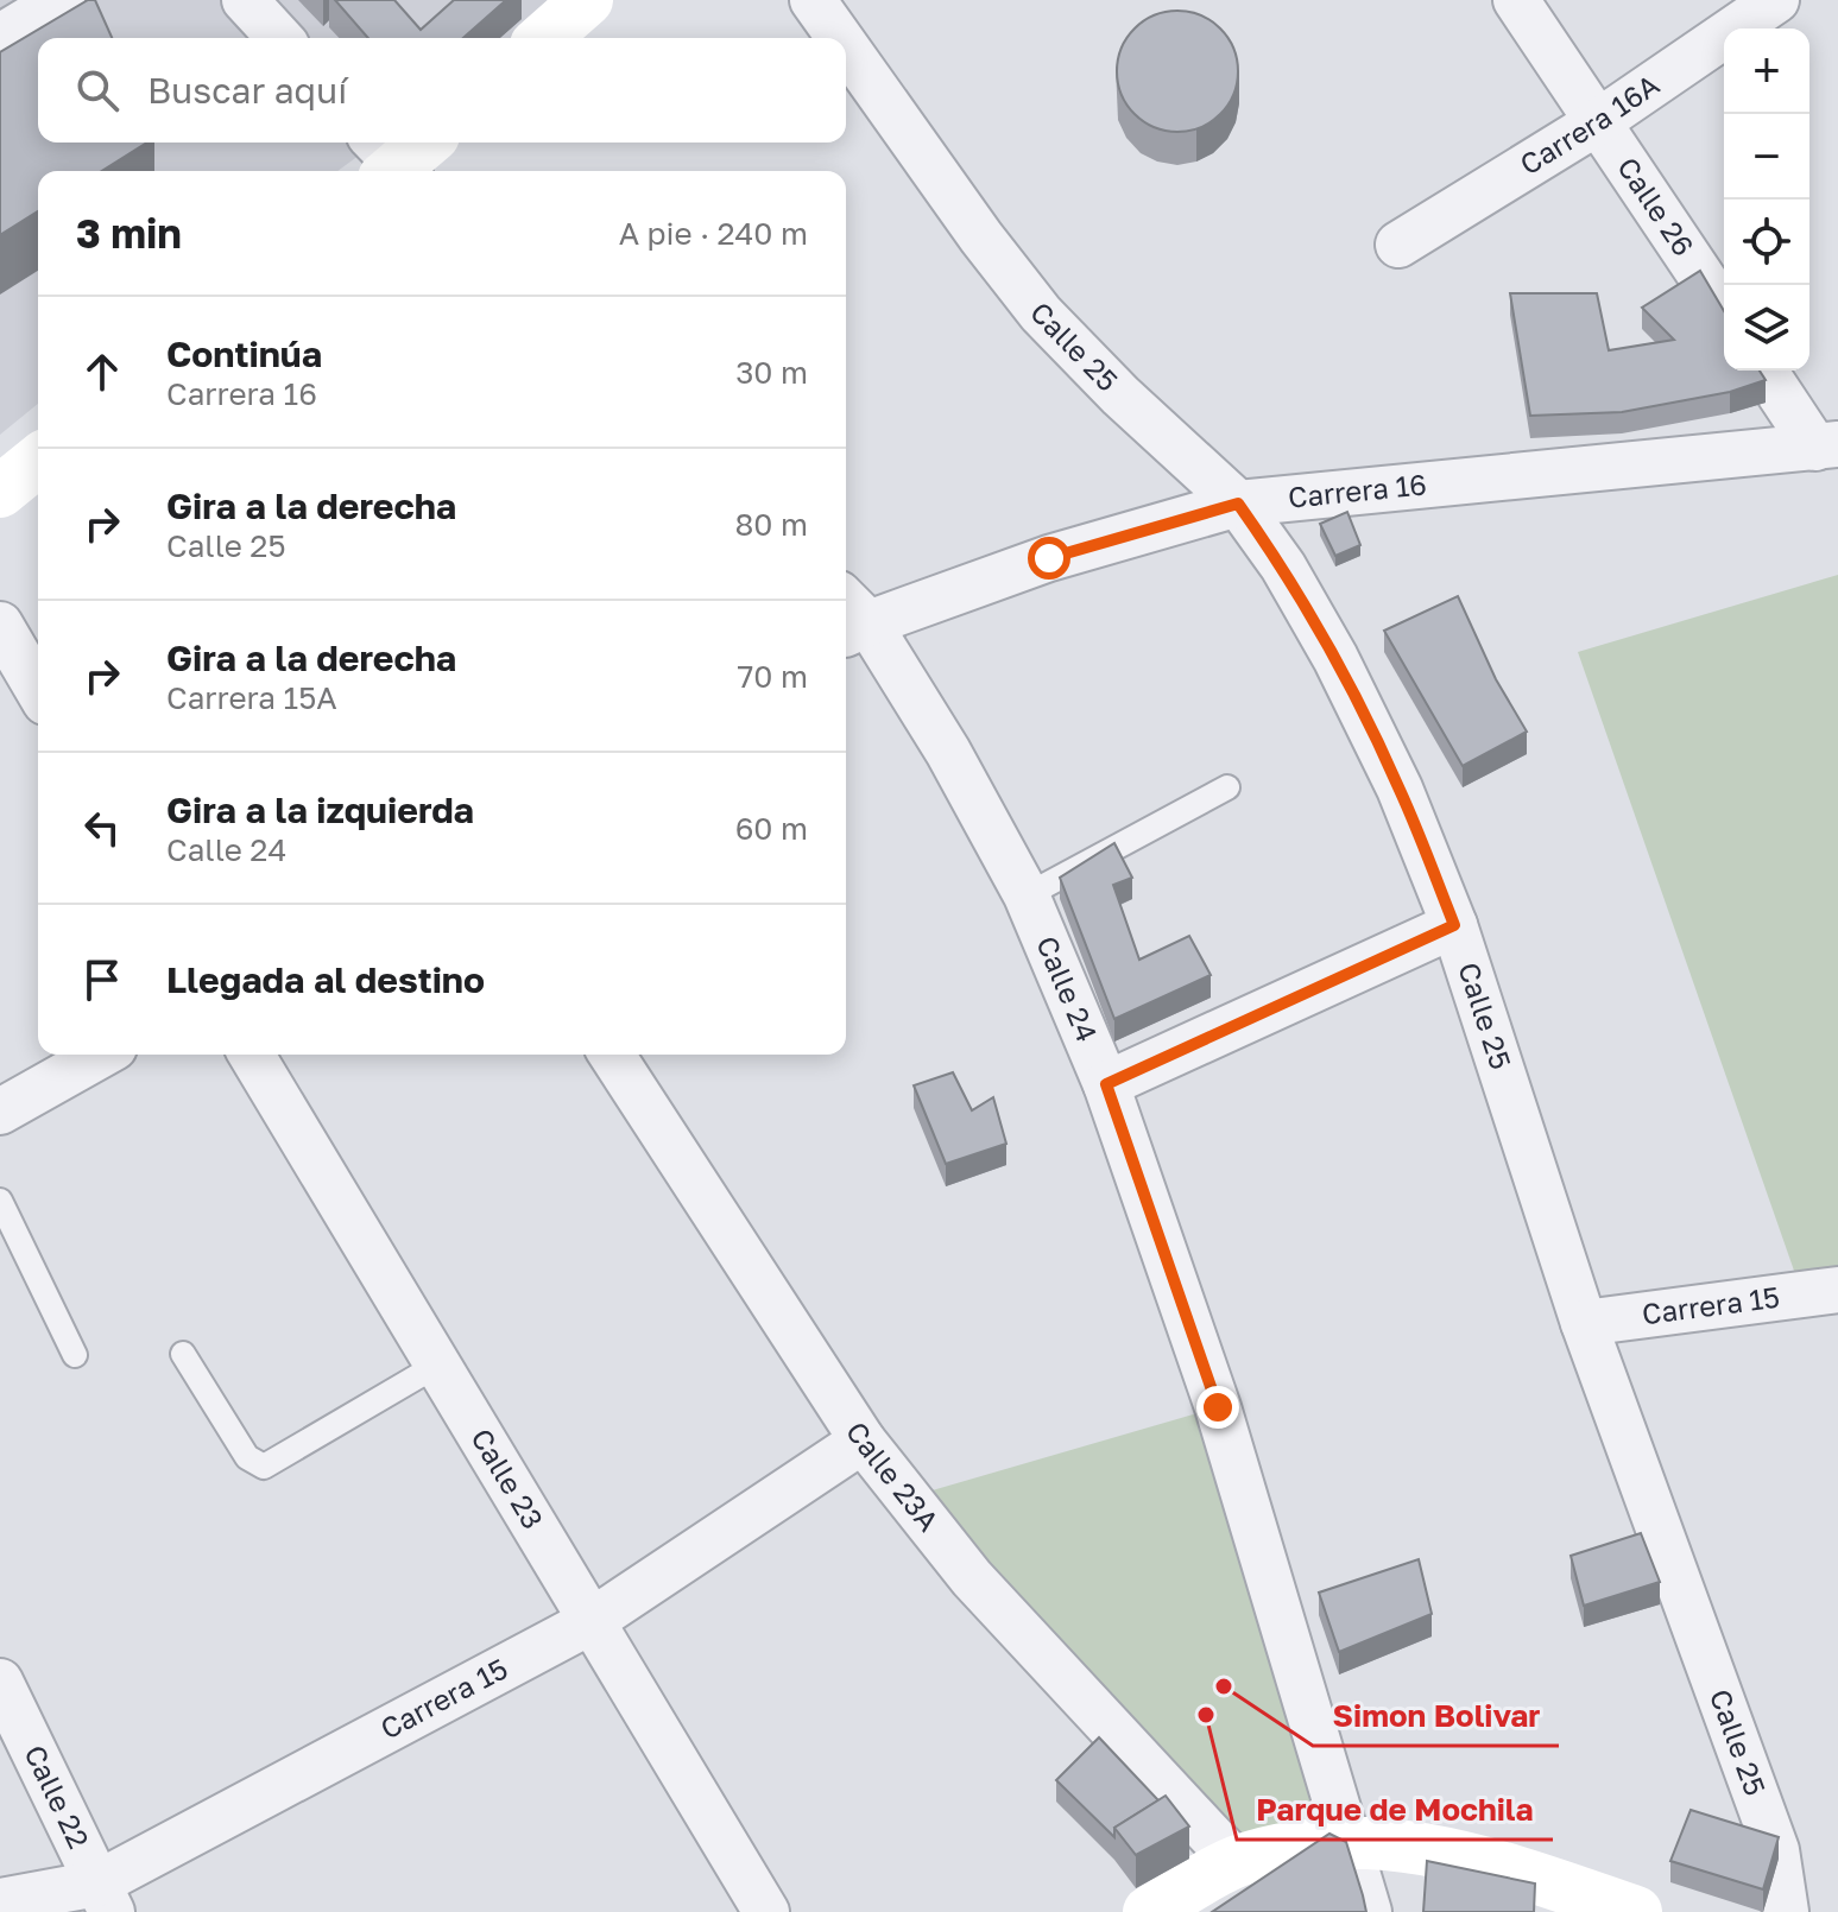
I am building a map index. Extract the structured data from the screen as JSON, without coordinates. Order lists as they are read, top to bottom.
{
  "streets": {
    "street": [
      "Carrera 16A",
      "Calle 26",
      "Calle 25",
      "Carrera 16",
      "Calle 24",
      "Carrera 15",
      "Calle 23A",
      "Calle 23",
      "Calle 22"
    ]
  },
  "crossings": [
    ["Carrera 16A", "Calle 26"],
    ["Calle 25", "Carrera 16"],
    ["Calle 25", "Carrera 15"],
    ["Carrera 16", "Calle 24"],
    ["Carrera 15", "Calle 23A"],
    ["Carrera 15", "Calle 23"],
    ["Carrera 15", "Calle 22"]
  ],
  "places": ["Simon Bolivar", "Parque de Mochila"],
  "page": {
    "map_buttons": ["+", "−"],
    "search": "Buscar aquí",
    "heading": ["3 min", "A pie · 240 m"],
    "list": [
      ["Continúa", "Carrera 16", "30 m"],
      ["Gira a la derecha", "Calle 25", "80 m"],
      ["Gira a la derecha", "Carrera 15A", "70 m"],
      ["Gira a la izquierda", "Calle 24", "60 m"],
      "Llegada al destino"
    ]
  }
}
